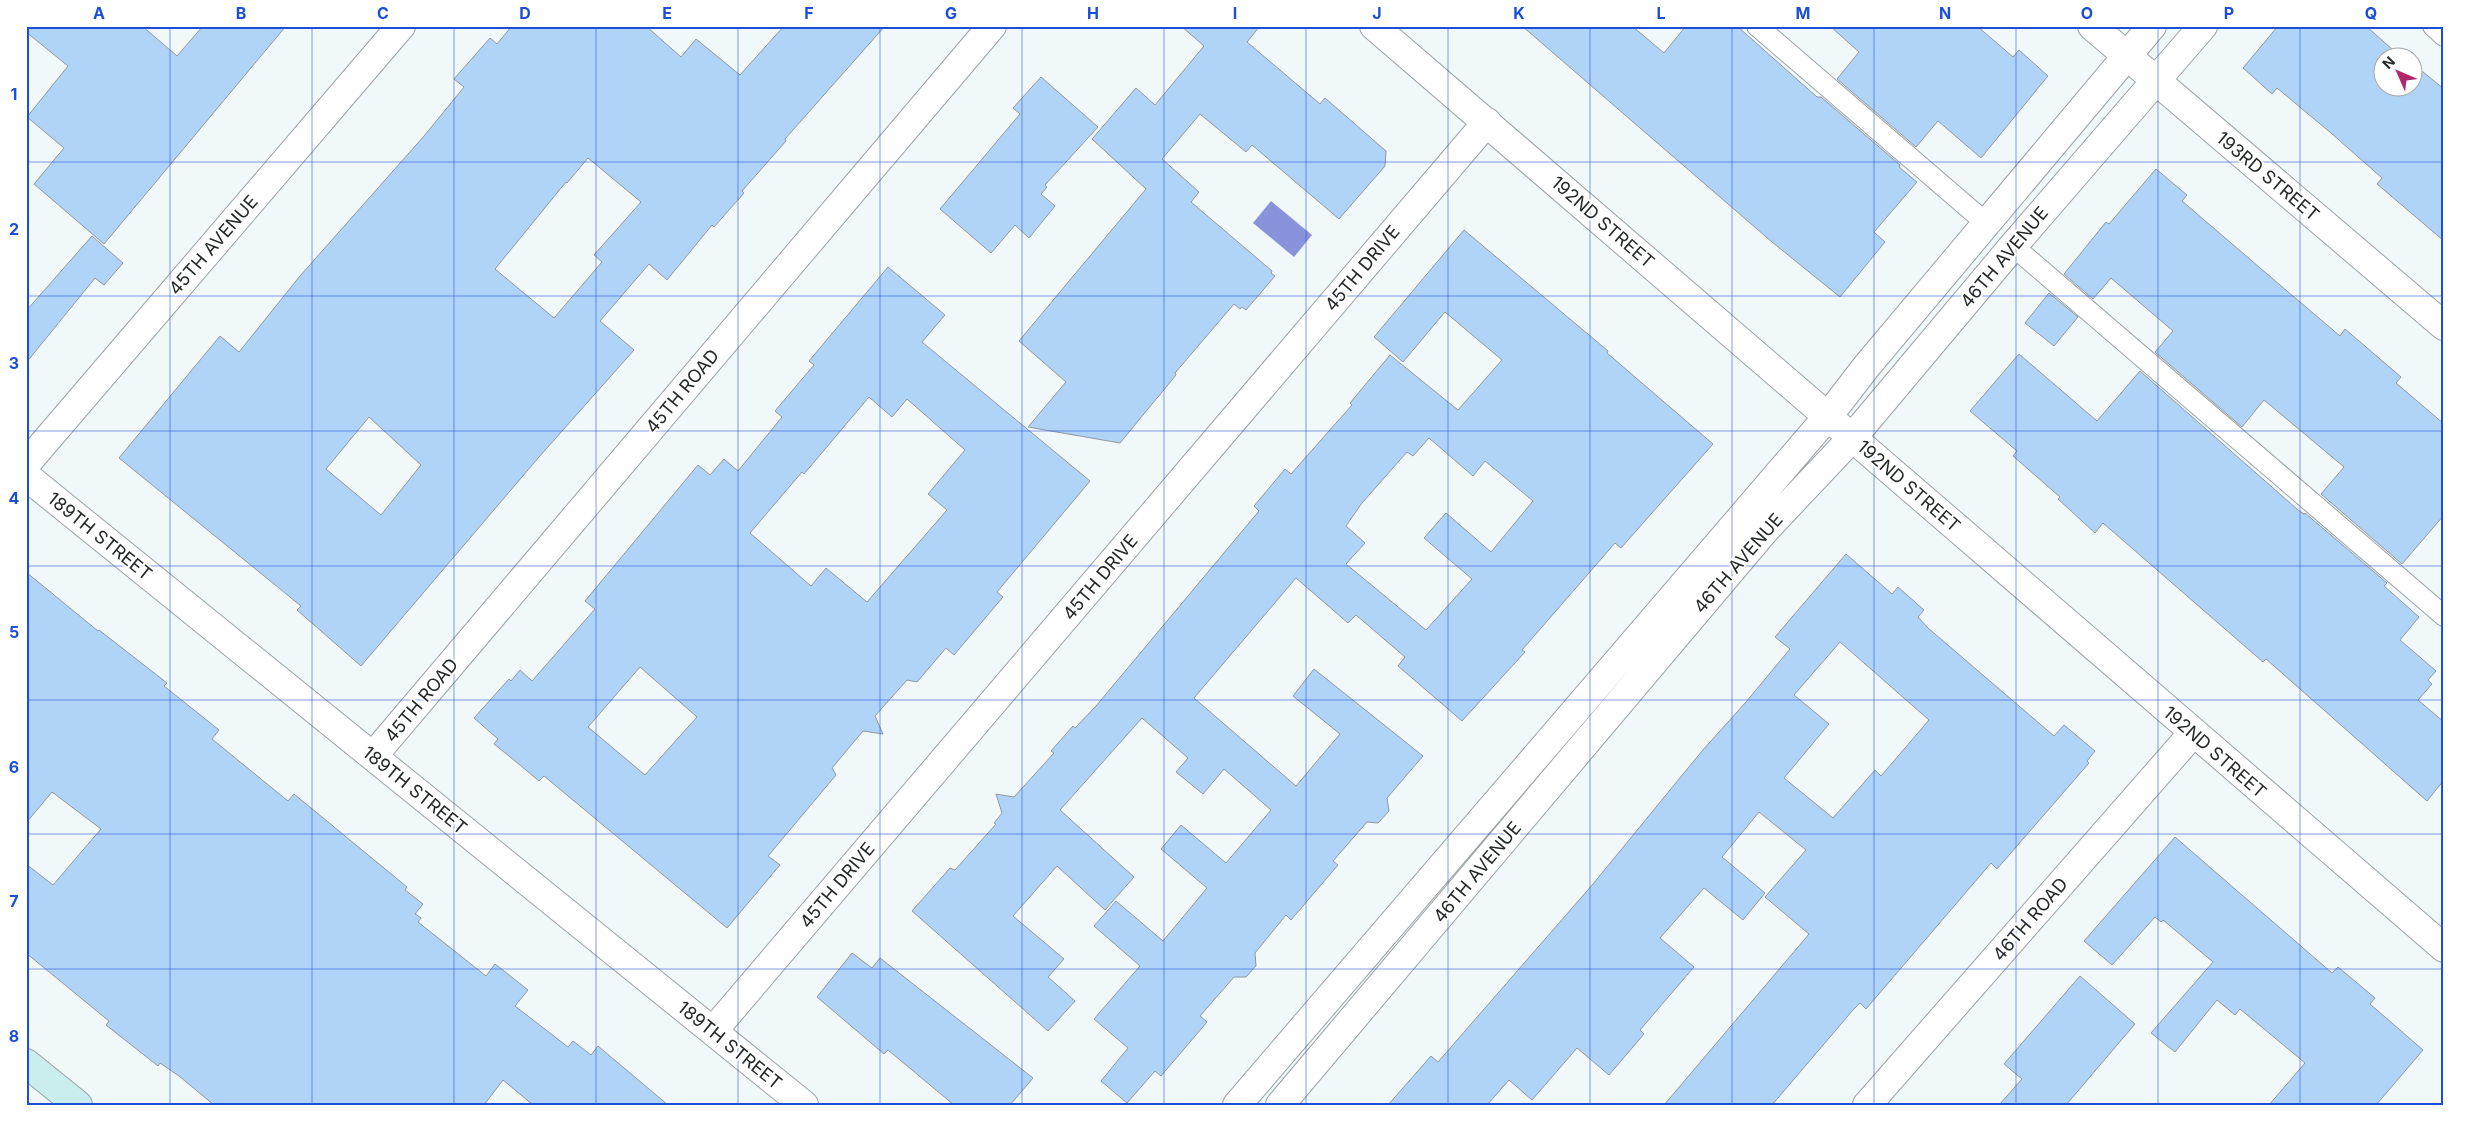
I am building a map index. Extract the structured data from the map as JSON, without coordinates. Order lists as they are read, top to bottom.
{
  "streets": {
    "street": [
      "193RD STREET",
      "192ND STREET",
      "45TH AVENUE",
      "46TH AVENUE",
      "45TH DRIVE",
      "45TH ROAD",
      "189TH STREET",
      "46TH ROAD"
    ]
  },
  "crossings": [
    ["193RD STREET", "46TH AVENUE"],
    ["192ND STREET", "46TH AVENUE"],
    ["192ND STREET", "45TH DRIVE"],
    ["192ND STREET", "46TH ROAD"],
    ["45TH DRIVE", "189TH STREET"],
    ["45TH ROAD", "189TH STREET"]
  ],
  "north": "top left",
  "grid": {
    "columns": [
      "A",
      "B",
      "C",
      "D",
      "E",
      "F",
      "G",
      "H",
      "I",
      "J",
      "K",
      "L",
      "M",
      "N",
      "O",
      "P",
      "Q"
    ],
    "rows": [
      "1",
      "2",
      "3",
      "4",
      "5",
      "6",
      "7",
      "8"
    ]
  }
}
